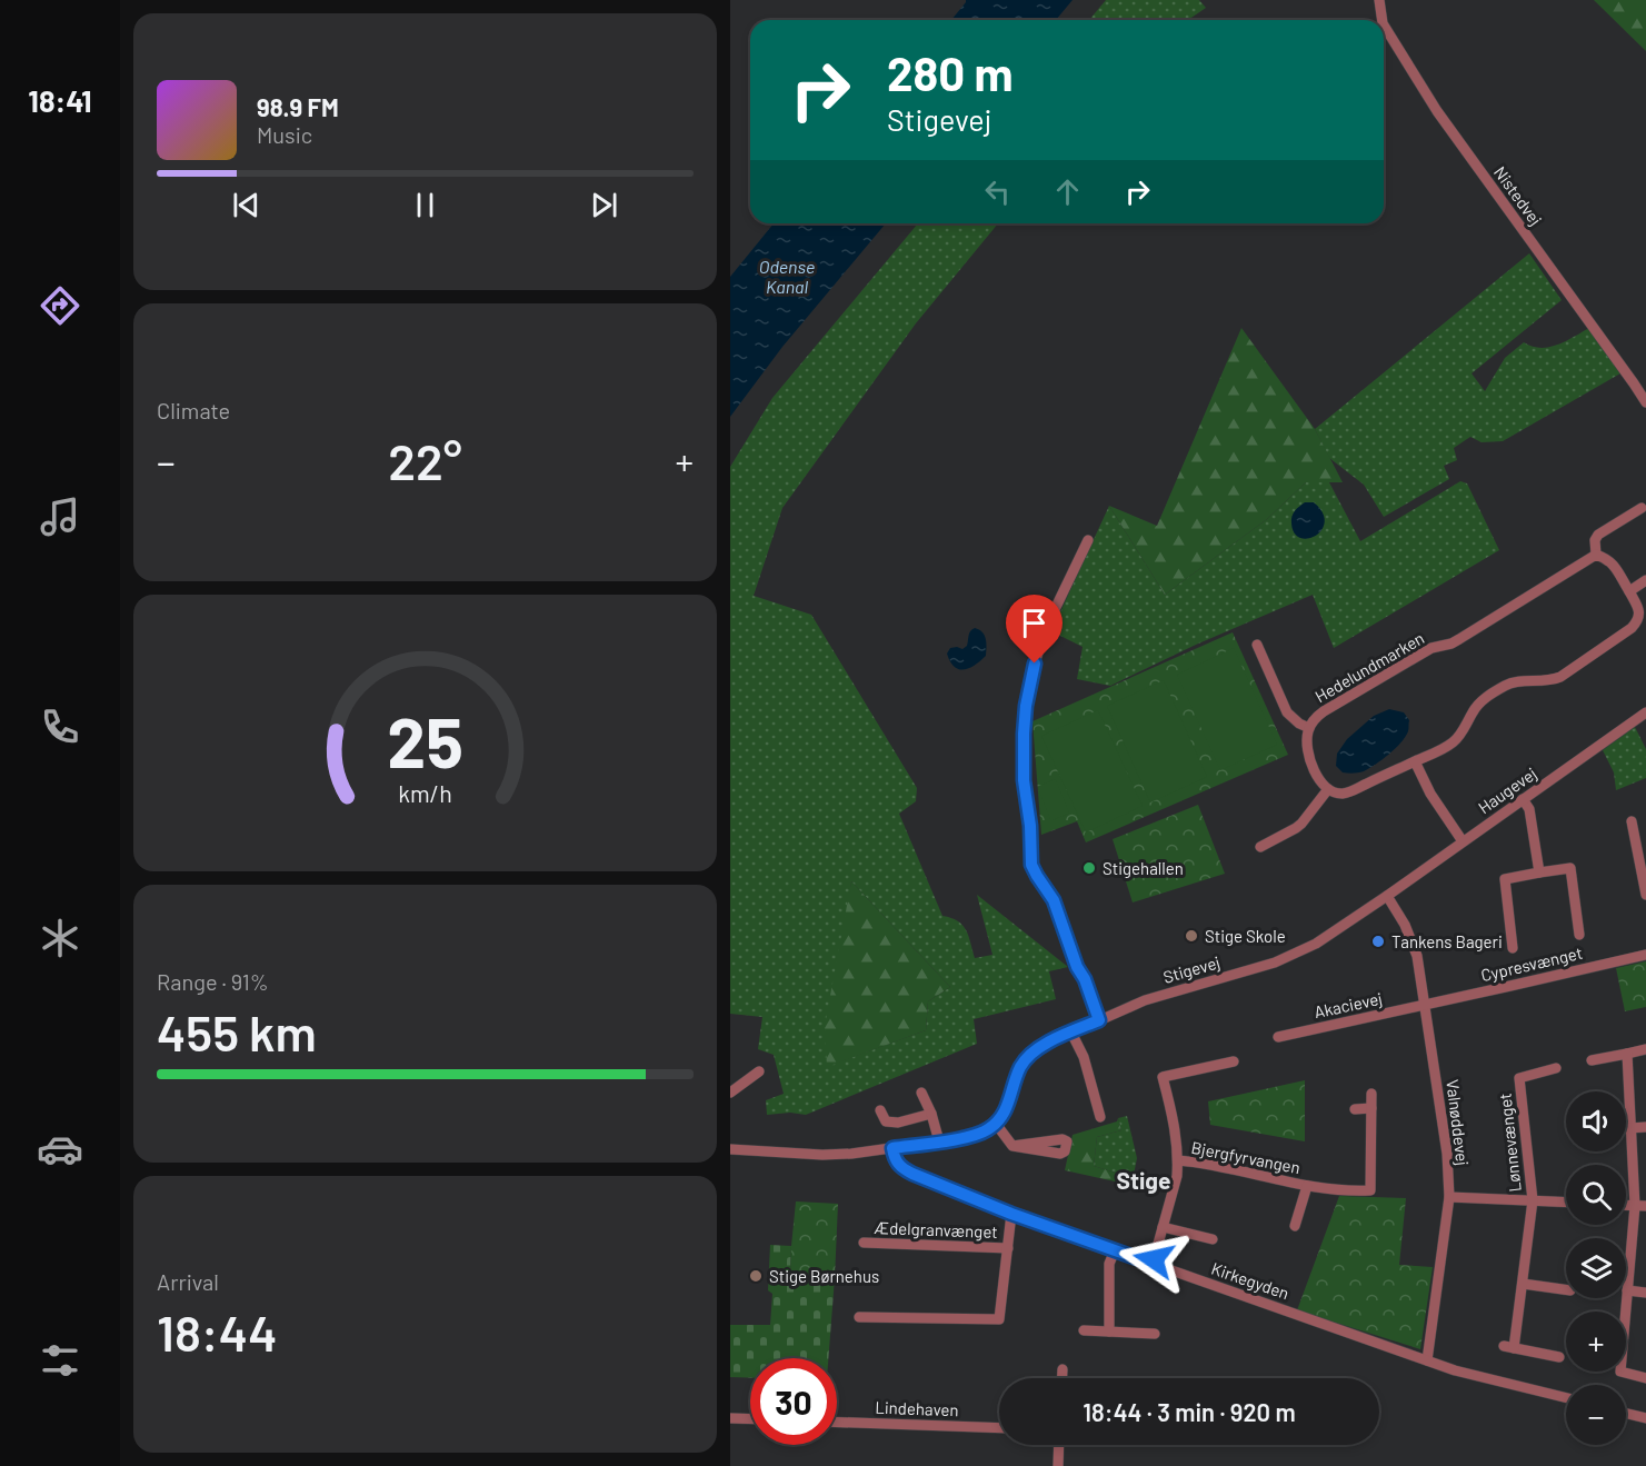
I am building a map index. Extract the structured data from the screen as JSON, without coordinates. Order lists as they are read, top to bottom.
{
  "streets": {
    "street": [
      "Nistedvej",
      "Hedelundmarken",
      "Haugevej",
      "Cypresvænget",
      "Stigevej",
      "Akacievej",
      "Valnøddevej",
      "Lønnevænget",
      "Bjergfyrvangen",
      "Ædelgranvænget",
      "Kirkegyden",
      "Lindehaven"
    ]
  },
  "crossings": [
    ["Haugevej", "Stigevej"],
    ["Haugevej", "Valnøddevej"],
    ["Cypresvænget", "Akacievej"],
    ["Cypresvænget", "Valnøddevej"],
    ["Stigevej", "Valnøddevej"],
    ["Akacievej", "Valnøddevej"],
    ["Valnøddevej", "Kirkegyden"],
    ["Bjergfyrvangen", "Kirkegyden"],
    ["Ædelgranvænget", "Kirkegyden"]
  ],
  "districts": ["Stige"],
  "water": ["Odense Kanal"],
  "places": [
    "Stigehallen",
    "Stige Skole",
    "Tankens Bageri",
    "Stige Børnehus"
  ],
  "page": {
    "tabs": "18:41",
    "turn": ["280 m", "Stigevej"],
    "song": ["98.9 FM", "Music"],
    "tile": [
      "Climate",
      ["Range · 91%", "455 km"],
      ["Arrival", "18:44"]
    ],
    "heat": ["−", "22°", "+"],
    "map_buttons": ["+", "−"],
    "limit": "30",
    "trip": "18:44 · 3 min · 920 m",
    "gauge": ["25", "km/h"]
  }
}
